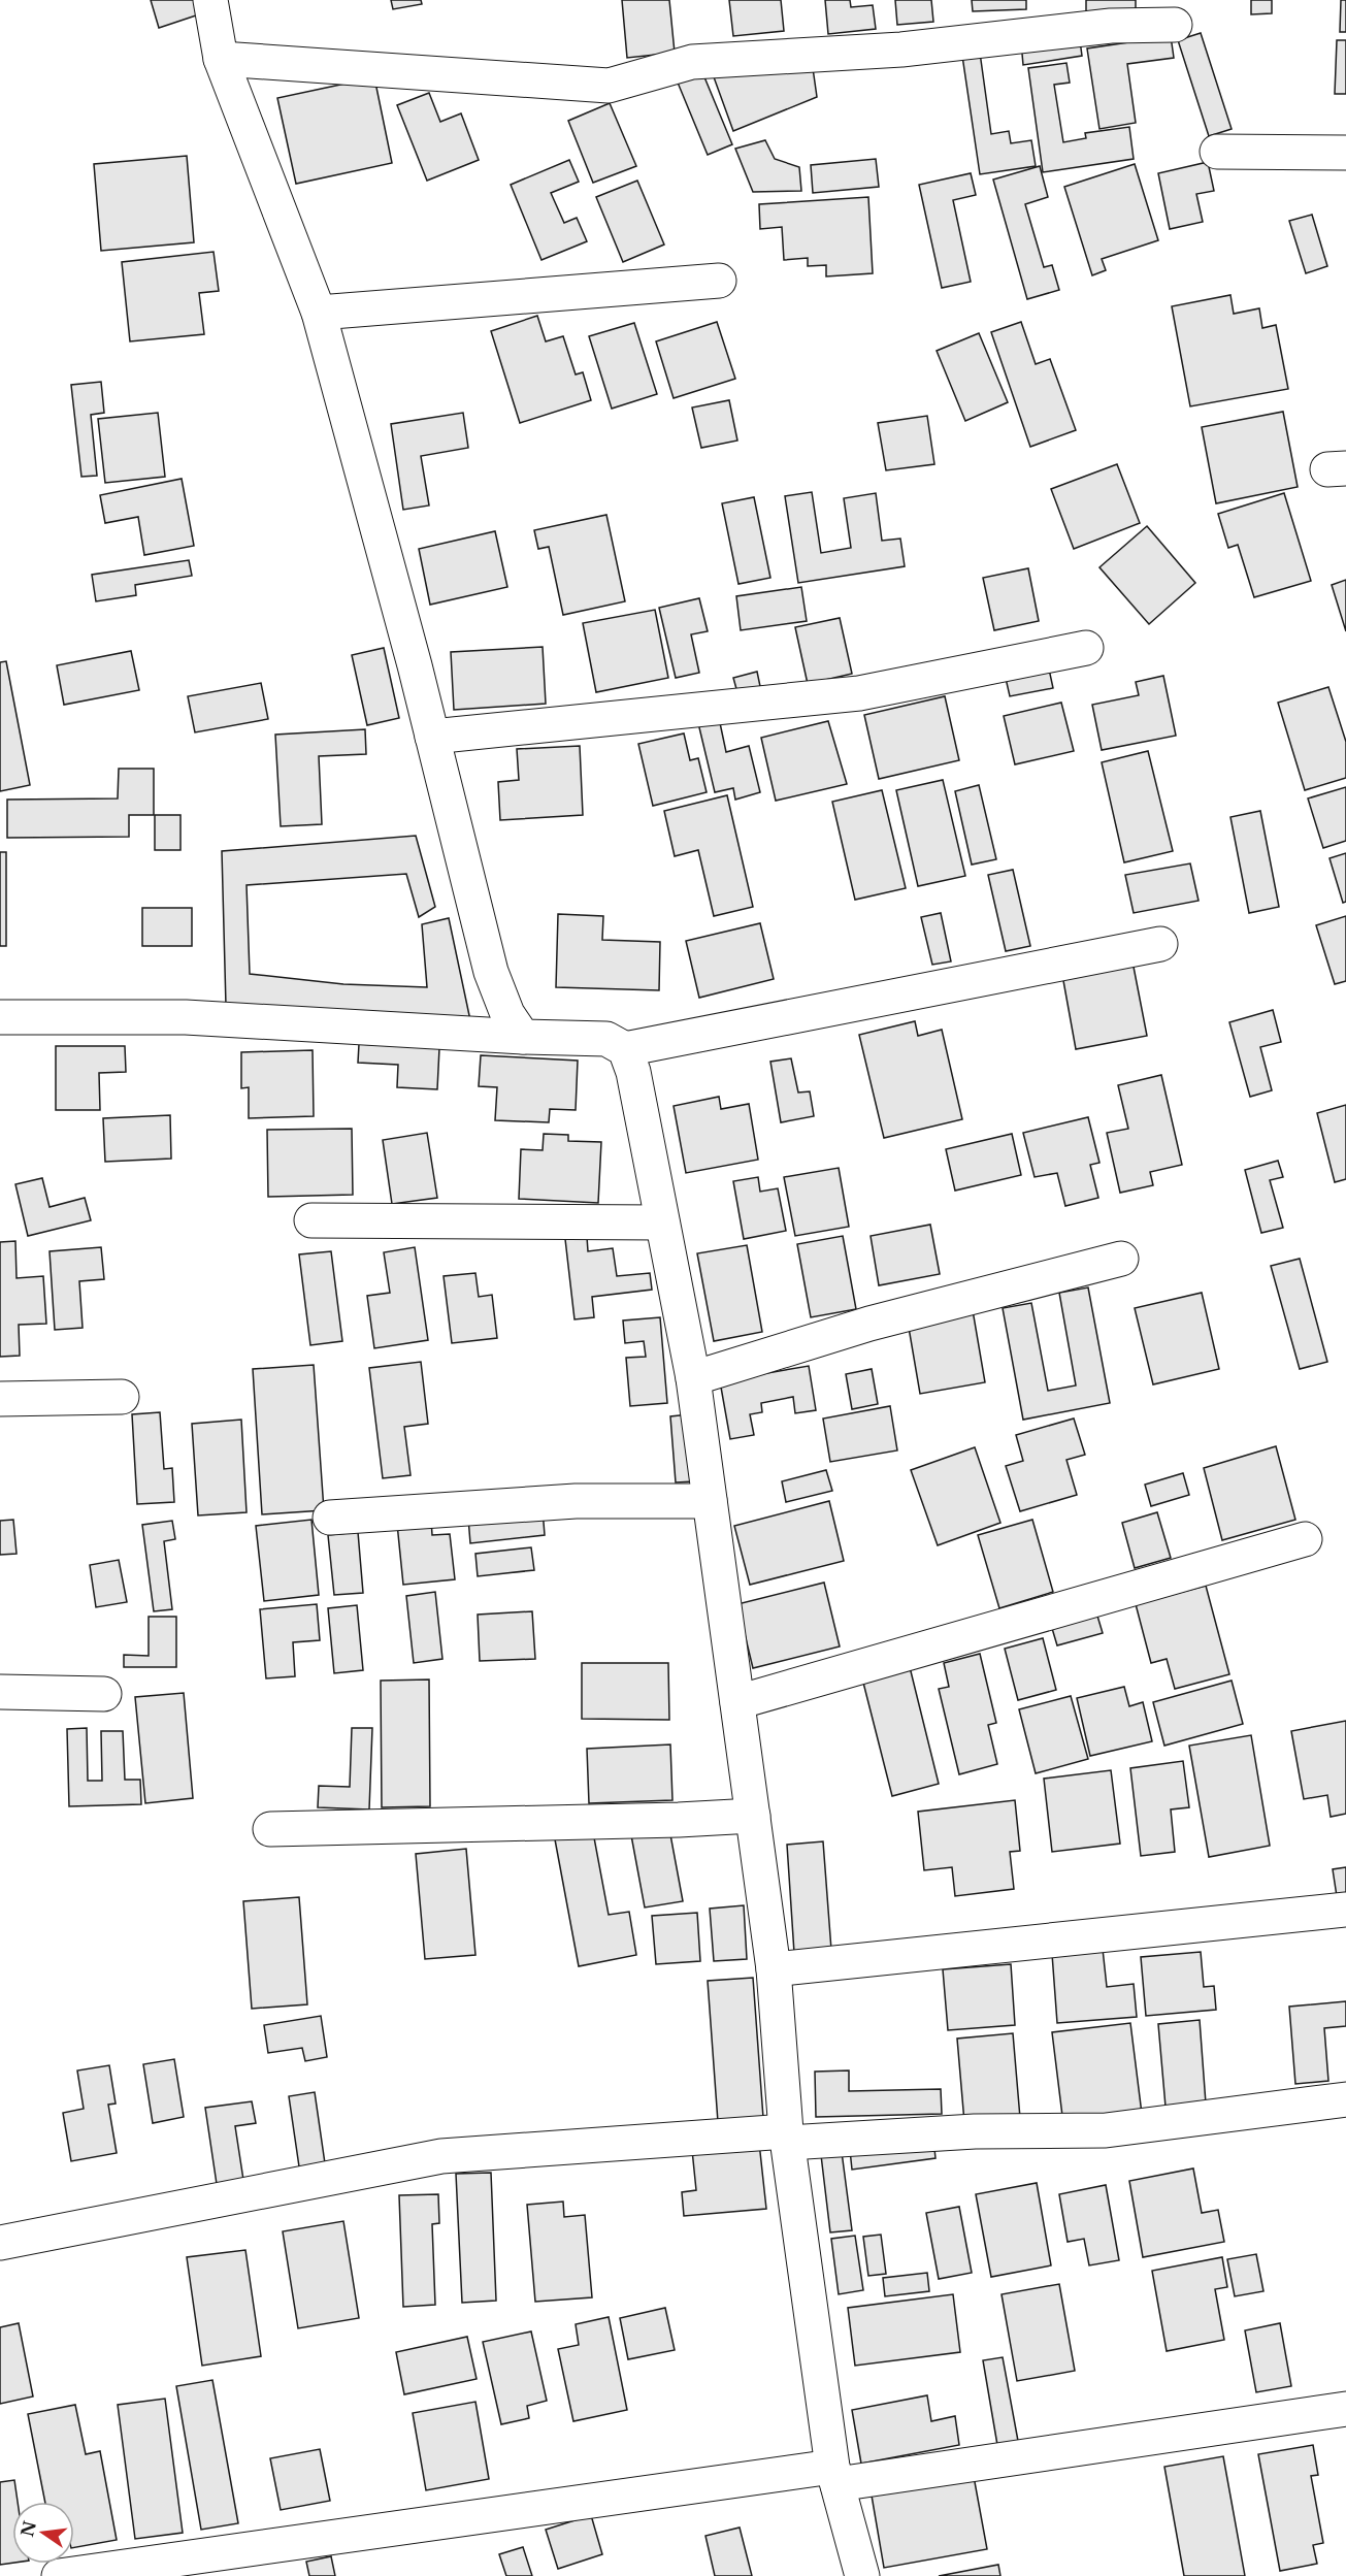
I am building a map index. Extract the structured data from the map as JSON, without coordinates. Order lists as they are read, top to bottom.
{
  "north": "left"
}
